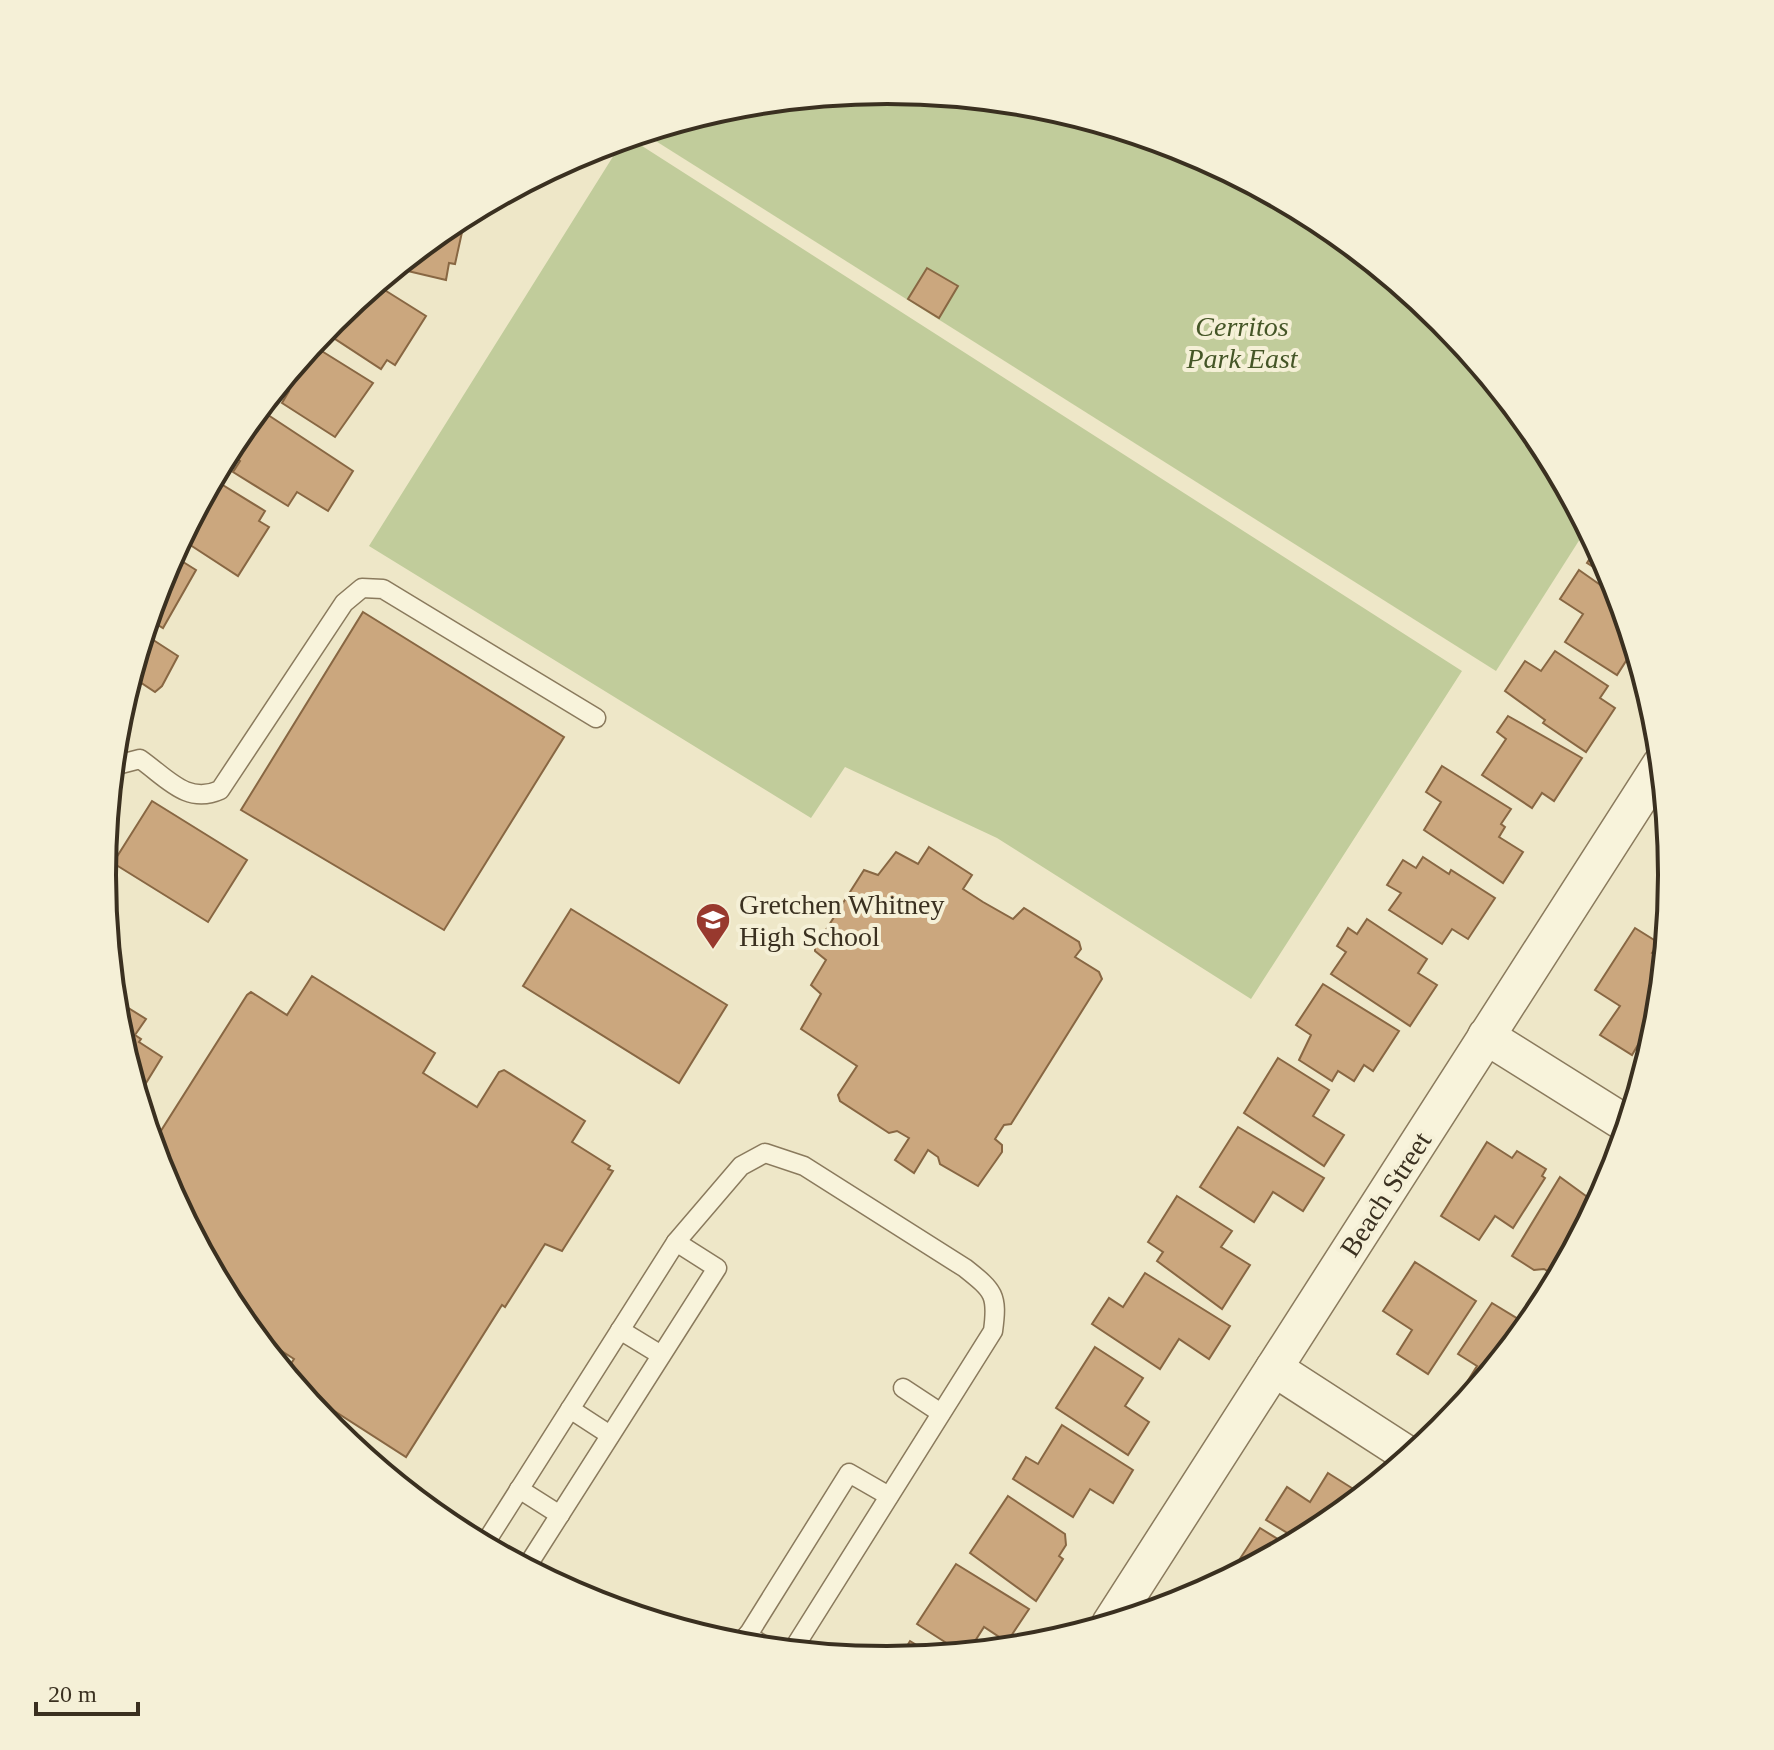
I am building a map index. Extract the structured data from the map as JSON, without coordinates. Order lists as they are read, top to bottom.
{
  "streets": {
    "street": ["Beach Street"]
  },
  "parks": ["Cerritos Park East"],
  "places": {
    "school or university": ["Gretchen Whitney High School"]
  },
  "scale_bar": "20 m"
}
